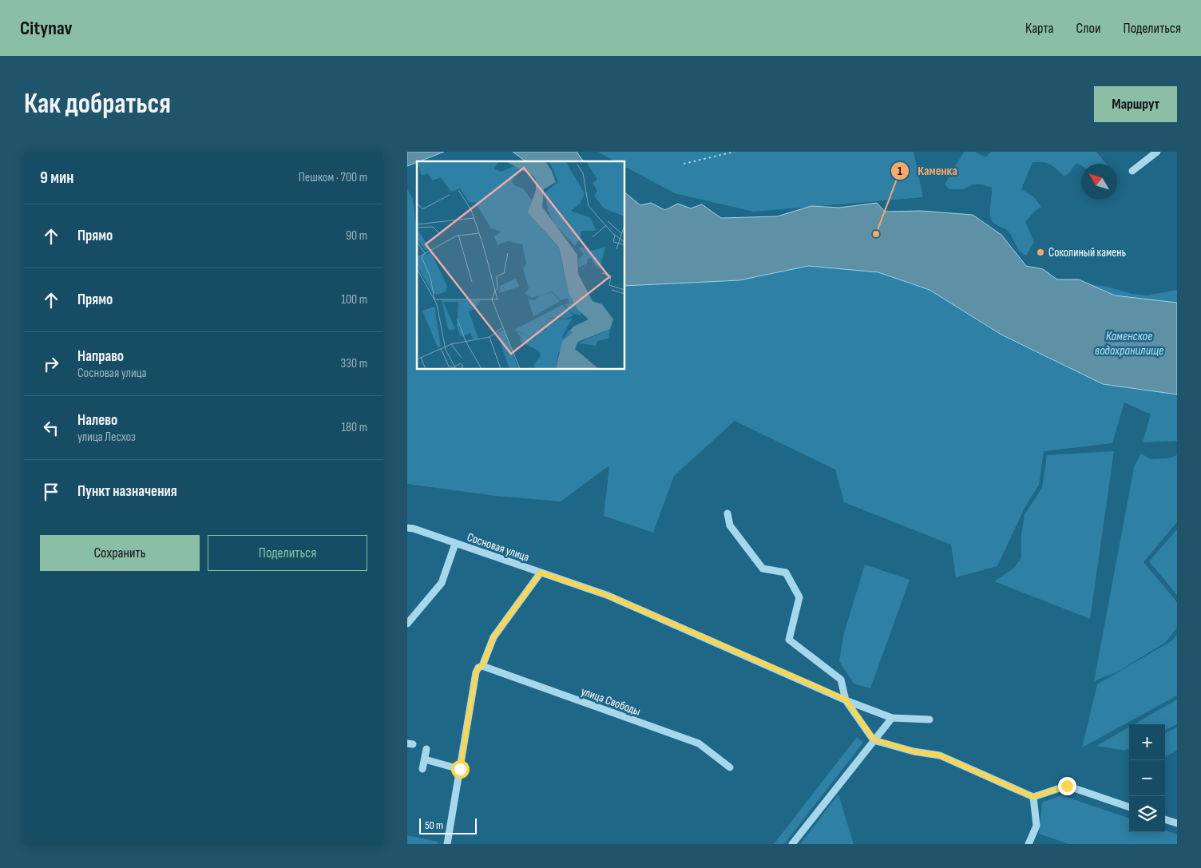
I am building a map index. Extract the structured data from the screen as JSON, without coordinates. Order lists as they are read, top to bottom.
{
  "streets": {
    "street": ["Сосновая улица", "улица Свободы"]
  },
  "water": ["Каменское водохранилище"],
  "places": ["Каменка", "Соколиный камень"],
  "scale_bar": "50 m",
  "north": "top left",
  "page": {
    "header": "Citynav",
    "nav": ["Карта", "Слои", "Поделиться"],
    "buttons": [
      "Маршрут",
      ["Сохранить", "Поделиться"]
    ],
    "title": "Как добраться",
    "heading": ["9 мин", "Пешком · 700 m"],
    "list": [
      ["Прямо", "90 m"],
      ["Прямо", "100 m"],
      ["Направо", "Сосновая улица", "330 m"],
      ["Налево", "улица Лесхоз", "180 m"],
      "Пункт назначения"
    ],
    "map_buttons": ["+", "−"],
    "scale": "50 m"
  }
}
